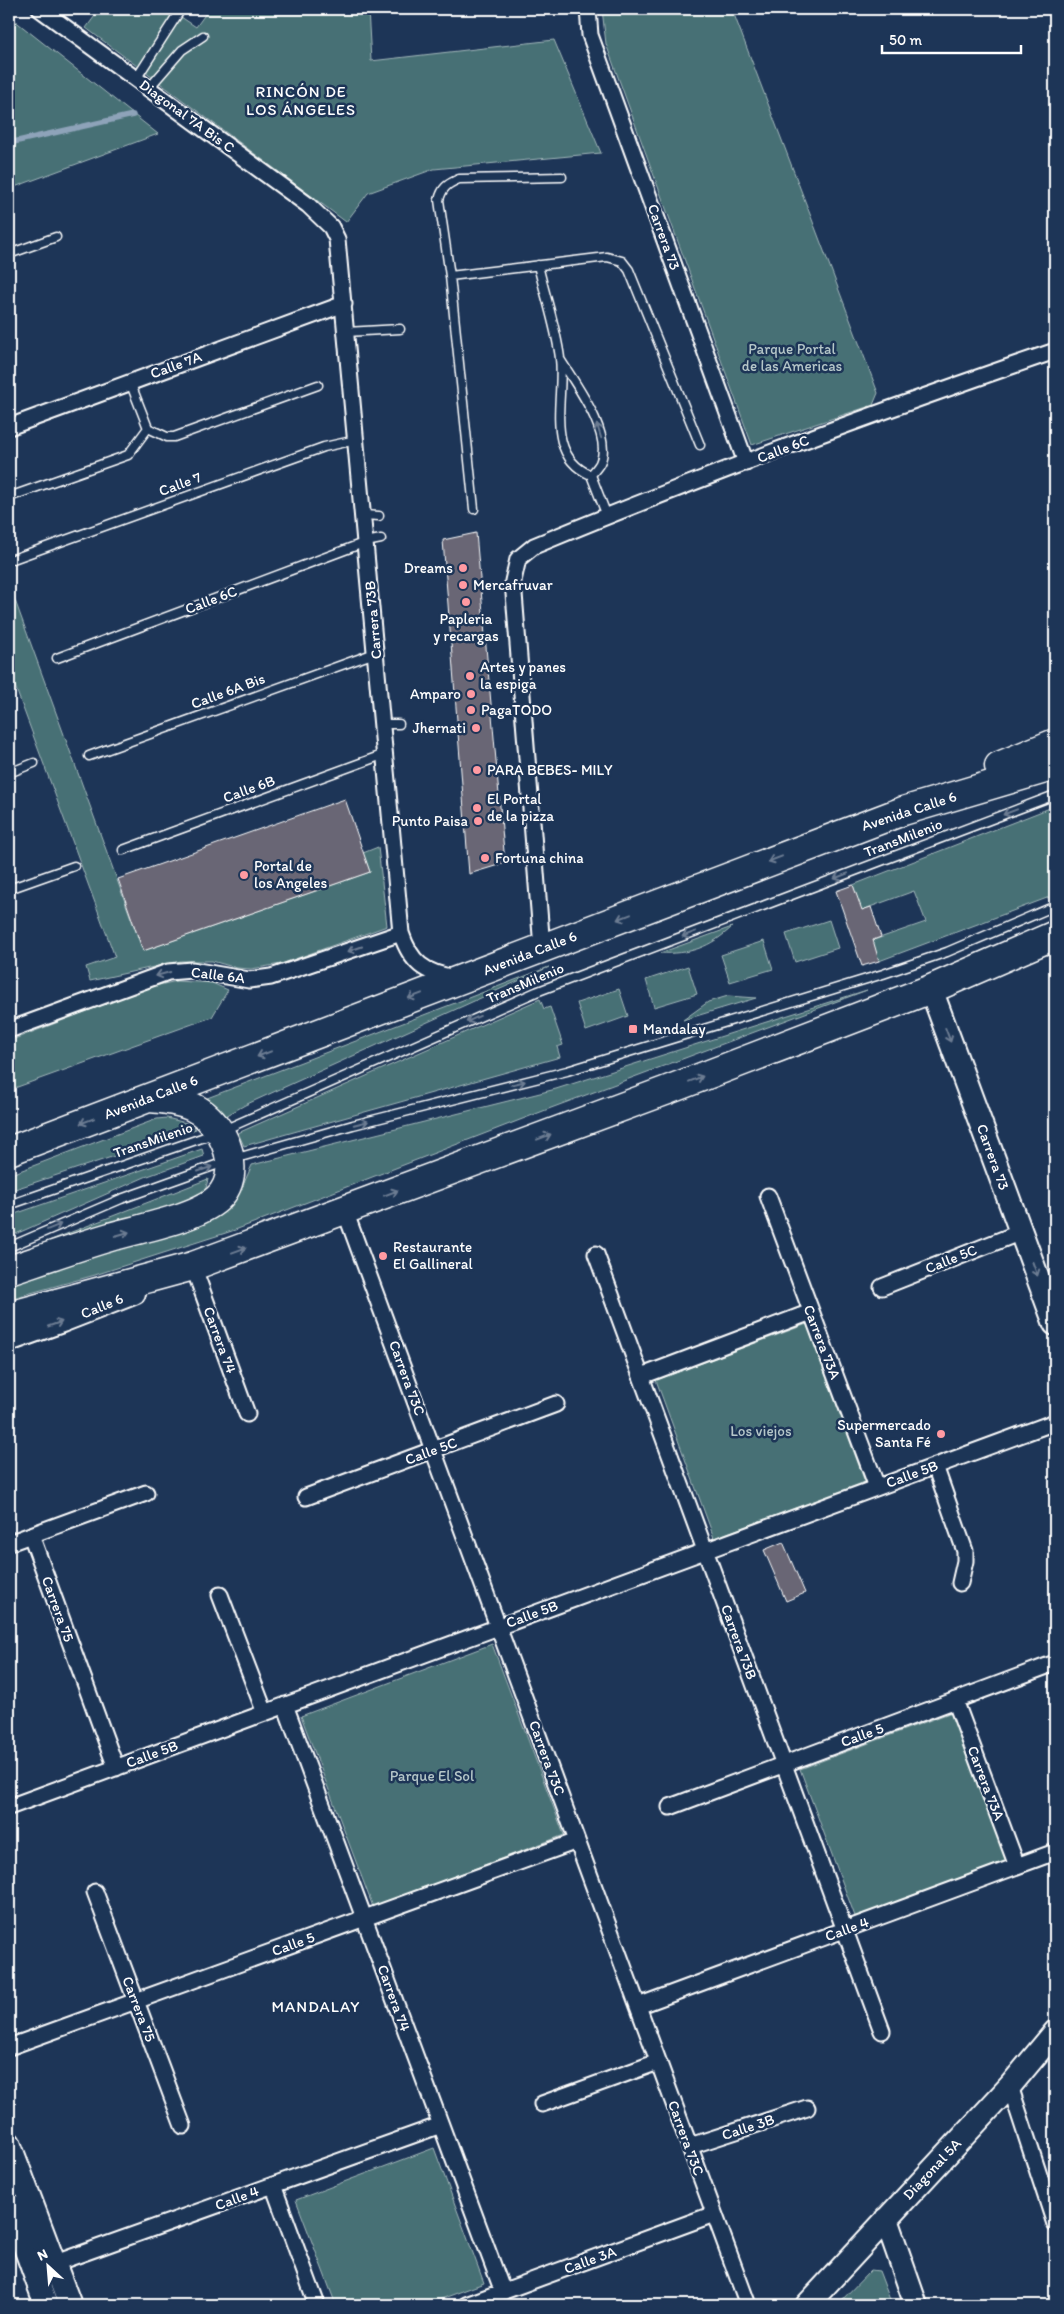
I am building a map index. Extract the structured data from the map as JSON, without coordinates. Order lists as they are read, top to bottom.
{
  "streets": {
    "highway": ["Avenida Calle 6"],
    "street": [
      "Diagonal 7A Bis C",
      "Carrera 73",
      "Calle 7A",
      "Calle 6C",
      "Carrera 73B",
      "Calle 6A",
      "Calle 5C",
      "Calle 6",
      "Carrera 74",
      "Carrera 73A",
      "Carrera 73C",
      "Calle 5B",
      "Carrera 75",
      "Calle 5",
      "Calle 4",
      "Calle 3B",
      "Diagonal 5A",
      "Calle 3A"
    ],
    "lane": [
      "Calle 7",
      "Calle 6A Bis",
      "Calle 6B",
      "TransMilenio"
    ]
  },
  "crossings": [
    ["Diagonal 7A Bis C", "Carrera 73B"],
    ["Carrera 73", "Calle 6C"],
    ["Carrera 73", "Calle 5C"],
    ["Calle 7A", "Carrera 73B"],
    ["Calle 6C", "Carrera 73B"],
    ["Calle 6C", "Avenida Calle 6"],
    ["Calle 7", "Carrera 73B"],
    ["Carrera 73B", "Calle 6A Bis"],
    ["Carrera 73B", "Calle 6B"],
    ["Carrera 73B", "Avenida Calle 6"],
    ["Carrera 73B", "Calle 6A"],
    ["Carrera 73B", "Calle 5B"],
    ["Carrera 73B", "Calle 5"],
    ["Carrera 73B", "Calle 4"],
    ["Calle 5C", "Carrera 73C"],
    ["Calle 6", "Carrera 74"],
    ["Carrera 74", "Calle 5B"],
    ["Carrera 74", "Calle 5"],
    ["Carrera 74", "Calle 4"],
    ["Carrera 74", "Calle 3A"],
    ["Carrera 73A", "Calle 5B"],
    ["Carrera 73A", "Calle 5"],
    ["Carrera 73A", "Calle 4"],
    ["Carrera 73C", "Calle 5B"],
    ["Carrera 73C", "Calle 5"],
    ["Carrera 73C", "Calle 4"],
    ["Carrera 73C", "Calle 3B"],
    ["Carrera 73C", "Calle 3A"],
    ["Calle 5B", "Carrera 75"],
    ["Carrera 75", "Calle 5"]
  ],
  "one_way": ["Carrera 73", "TransMilenio", "Calle 6A"],
  "districts": ["RINCÓN DE LOS ÁNGELES", "MANDALAY"],
  "parks": ["Parque Portal de las Americas", "Los viejos", "Parque El Sol"],
  "places": {
    "other": [
      "Dreams",
      "Mercafruvar",
      "Papleria y recargas",
      "Artes y panes la espiga",
      "Amparo",
      "PagaTODO",
      "Jhernati",
      "PARA BEBES- MILY",
      "El Portal de la pizza",
      "Punto Paisa",
      "Fortuna china",
      "Portal de los Angeles",
      "Restaurante El Gallineral",
      "Supermercado Santa Fé"
    ],
    "transit": ["Mandalay"]
  },
  "scale_bar": "50 m",
  "north": "top left"
}
